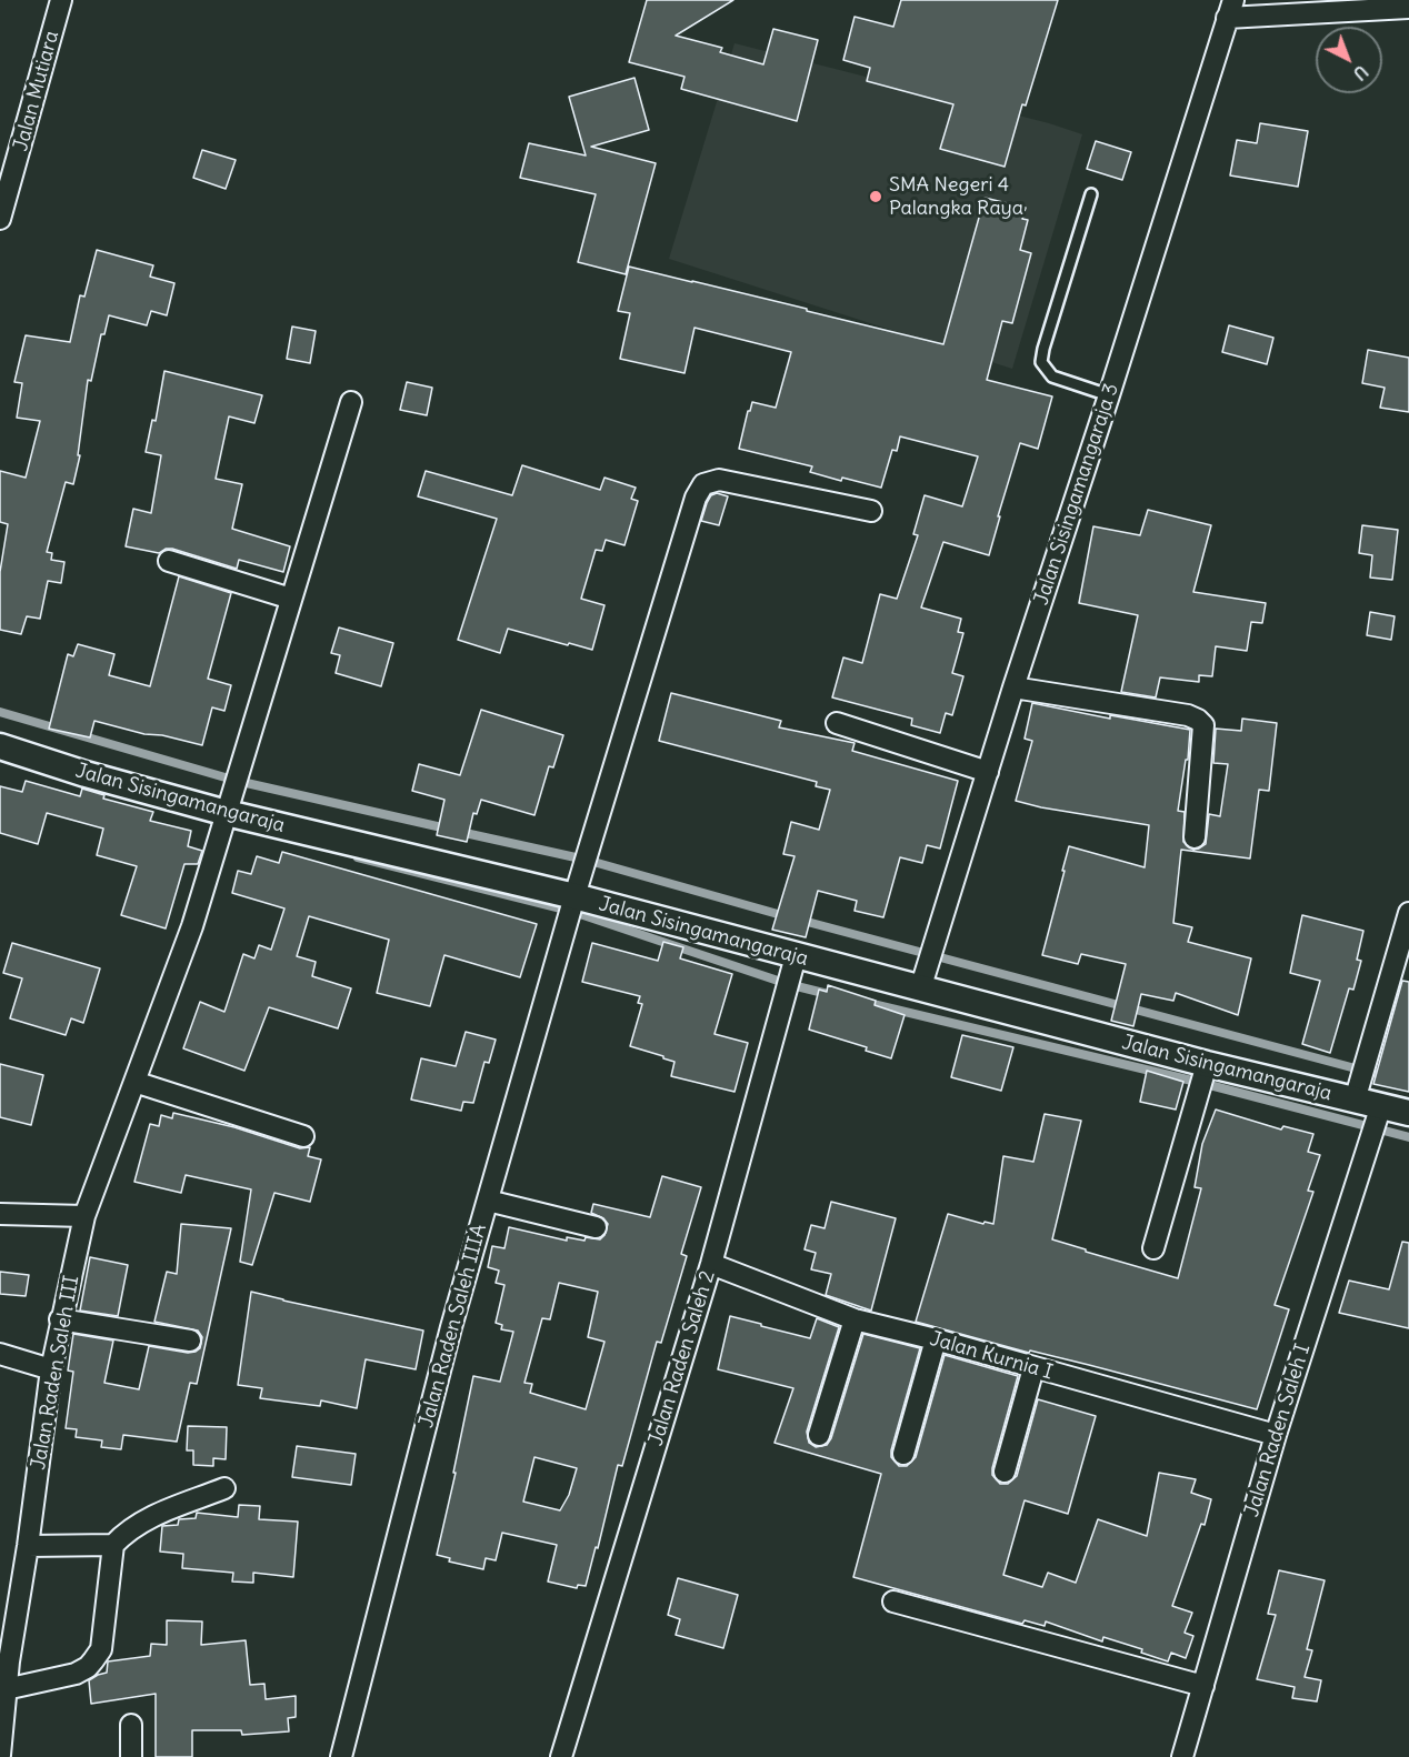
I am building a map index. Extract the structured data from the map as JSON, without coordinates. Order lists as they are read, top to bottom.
{
  "streets": {
    "street": [
      "Jalan Mutiara",
      "Jalan Sisingamangaraja 3",
      "Jalan Sisingamangaraja",
      "Jalan Raden Saleh IIIA",
      "Jalan Kurnia I",
      "Jalan Raden Saleh 2",
      "Jalan Raden Saleh III",
      "Jalan Raden Saleh I"
    ]
  },
  "crossings": [
    ["Jalan Sisingamangaraja 3", "Jalan Sisingamangaraja"],
    ["Jalan Sisingamangaraja", "Jalan Raden Saleh IIIA"],
    ["Jalan Sisingamangaraja", "Jalan Raden Saleh 2"],
    ["Jalan Sisingamangaraja", "Jalan Raden Saleh III"],
    ["Jalan Sisingamangaraja", "Jalan Raden Saleh I"],
    ["Jalan Kurnia I", "Jalan Raden Saleh 2"],
    ["Jalan Kurnia I", "Jalan Raden Saleh I"]
  ],
  "places": ["SMA Negeri 4 Palangka Raya"],
  "north": "bottom right"
}
